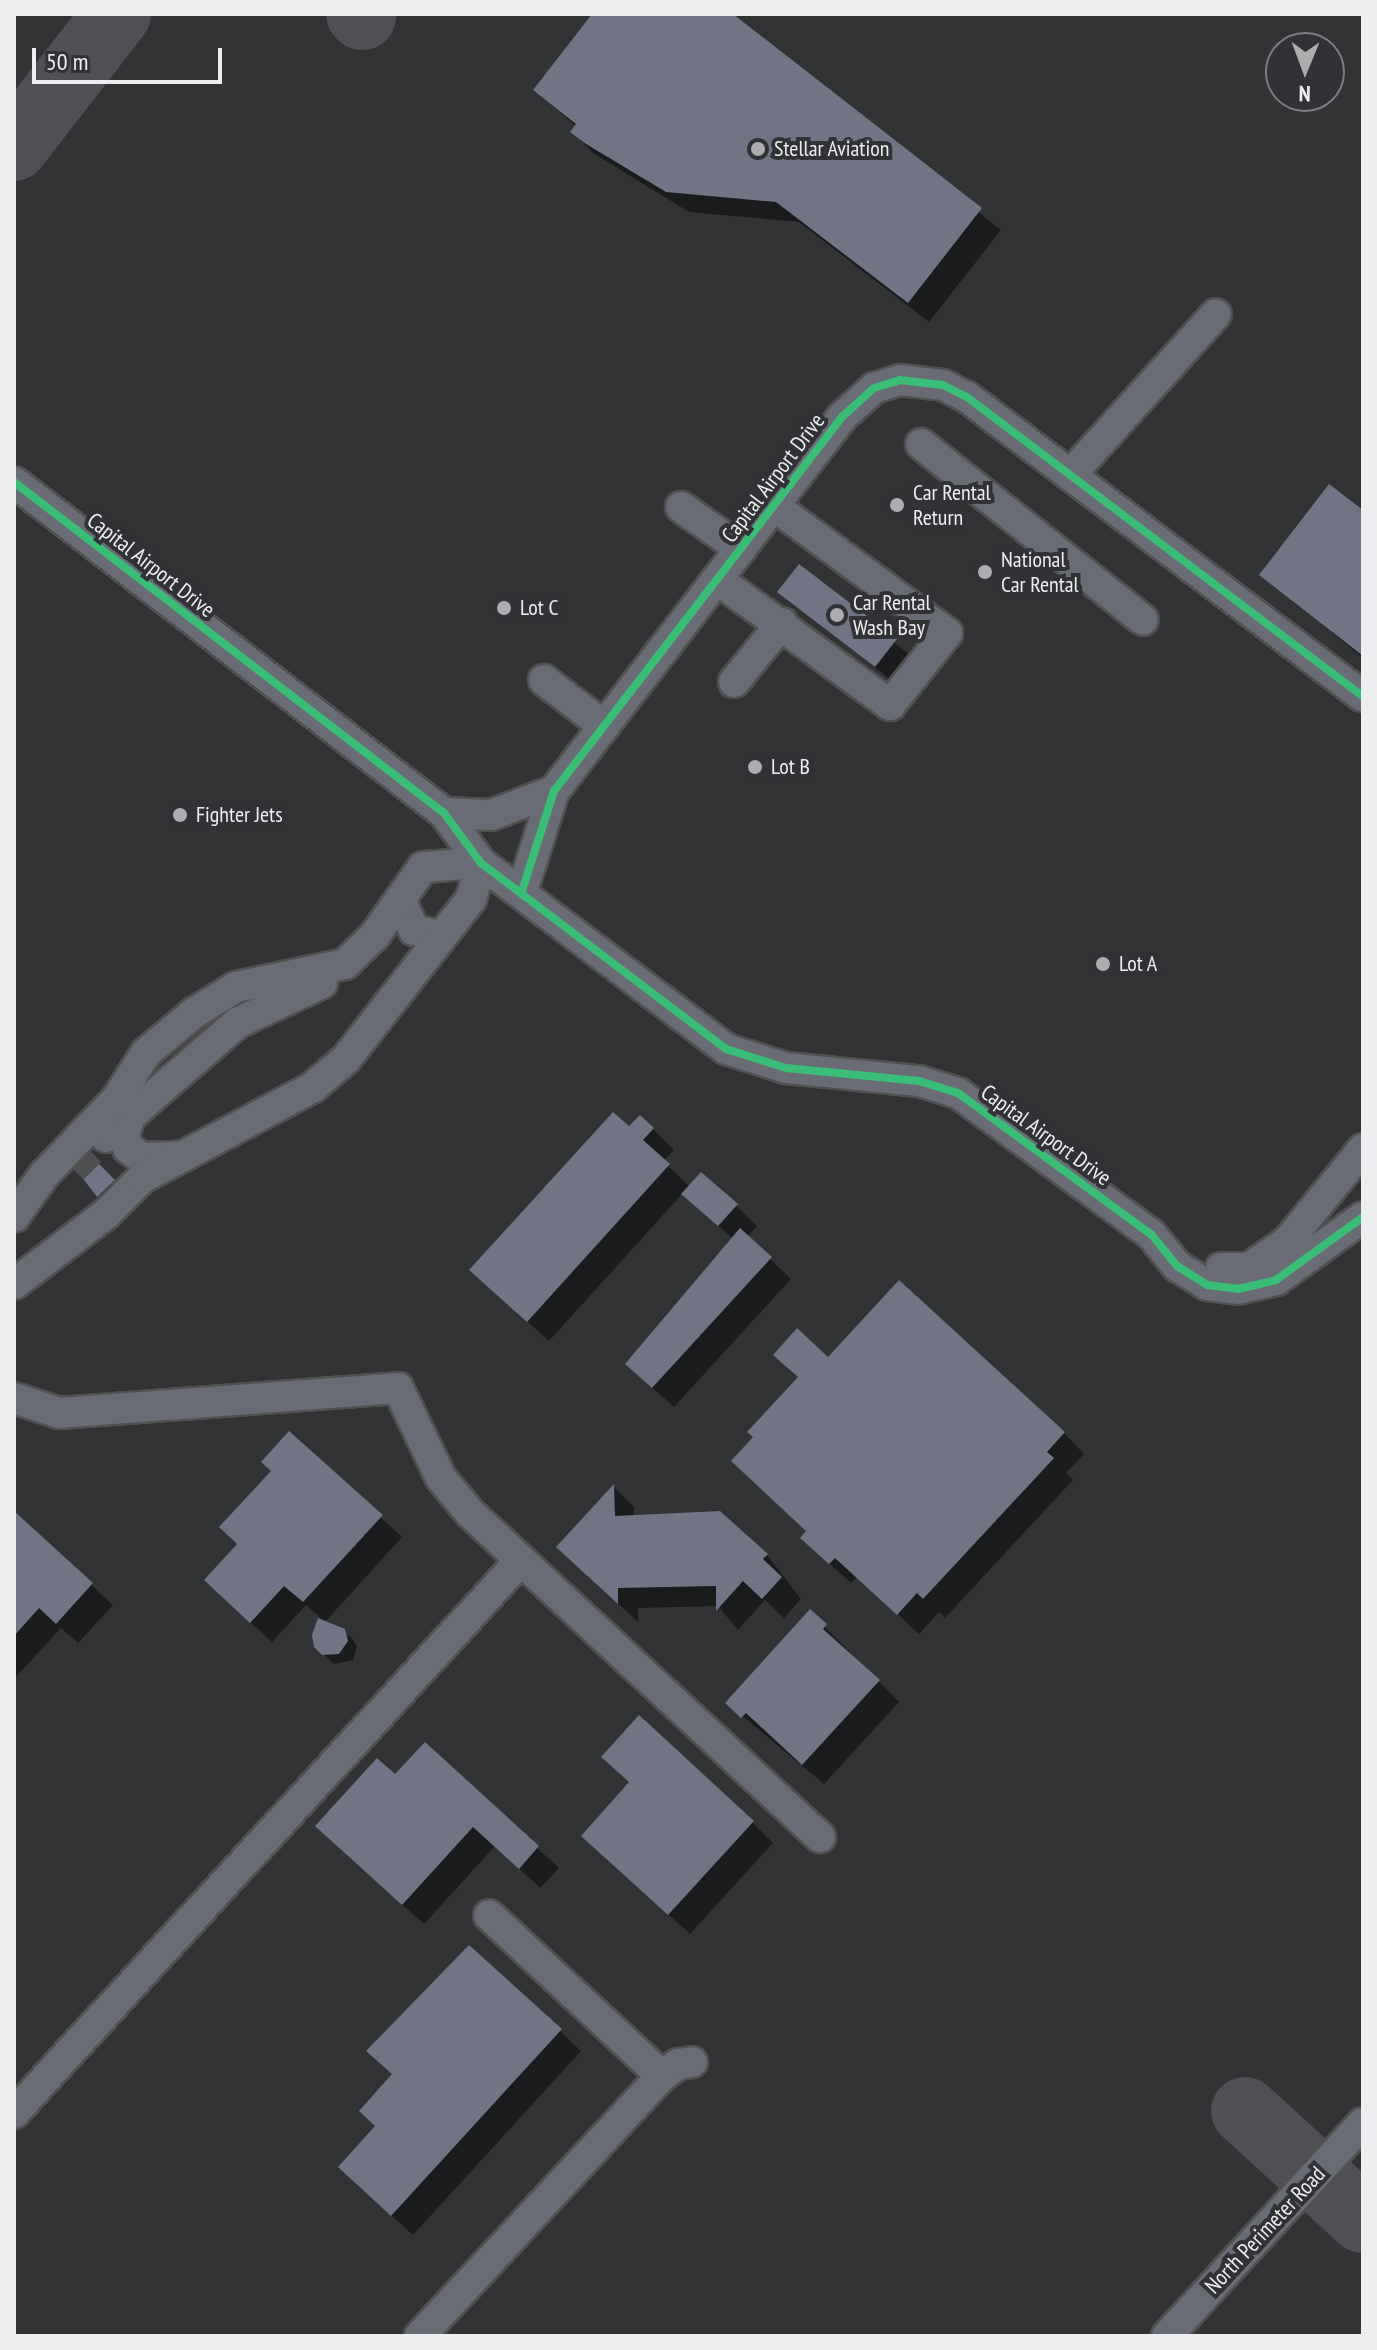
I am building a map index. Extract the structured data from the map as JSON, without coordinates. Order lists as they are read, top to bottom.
{
  "streets": {
    "street": ["Capital Airport Drive", "North Perimeter Road"]
  },
  "places": [
    "Stellar Aviation",
    "Car Rental Return",
    "National Car Rental",
    "Lot C",
    "Car Rental Wash Bay",
    "Lot B",
    "Fighter Jets",
    "Lot A"
  ],
  "scale_bar": "50 m",
  "north": "bottom"
}
